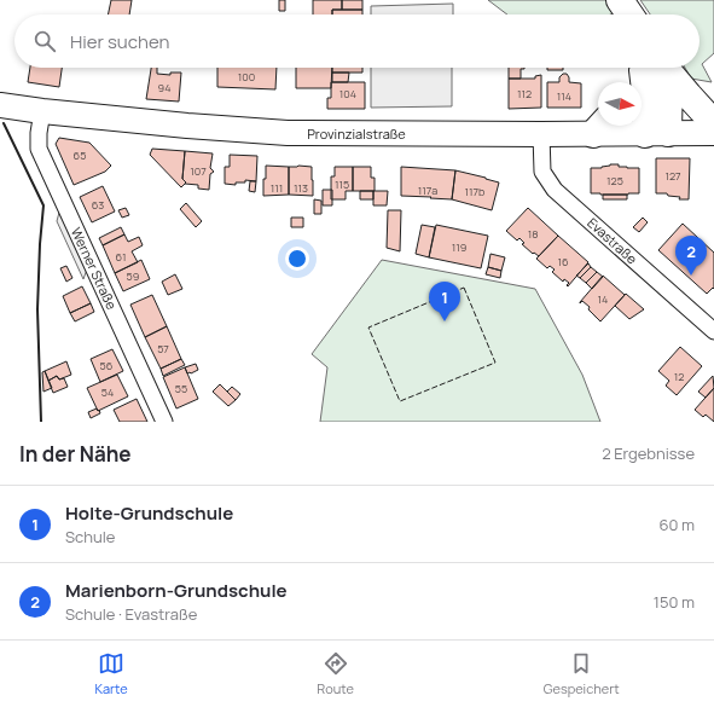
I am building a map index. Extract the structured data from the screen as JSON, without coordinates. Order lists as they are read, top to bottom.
{
  "streets": {
    "main road": ["Provinzialstraße"],
    "street": ["Evastraße", "Werner Straße"]
  },
  "crossings": [
    ["Provinzialstraße", "Evastraße"],
    ["Provinzialstraße", "Werner Straße"]
  ],
  "house_numbers": [
    "100",
    "94",
    "104",
    "112",
    "114",
    "65",
    "107",
    "127",
    "125",
    "115",
    "111",
    "113",
    "117a",
    "117b",
    "63",
    "18",
    "119",
    "61",
    "16",
    "59",
    "14",
    "57",
    "56",
    "12",
    "55",
    "54"
  ],
  "north": "right",
  "page": {
    "search": "Hier suchen",
    "pins": ["2", "1"],
    "heading": ["In der Nähe", "2 Ergebnisse"],
    "list": [
      {
        "mark": "1",
        "name": "Holte-Grundschule",
        "note": "Schule",
        "value": "60 m"
      },
      {
        "mark": "2",
        "name": "Marienborn-Grundschule",
        "note": "Schule · Evastraße",
        "value": "150 m"
      }
    ],
    "nav": ["Karte", "Route", "Gespeichert"]
  }
}
